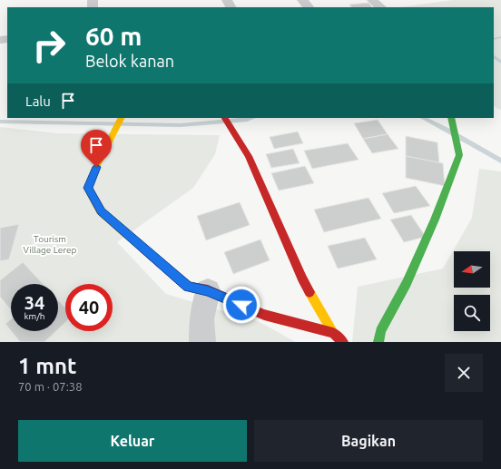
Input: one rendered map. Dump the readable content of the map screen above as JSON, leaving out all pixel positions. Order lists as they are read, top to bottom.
{
  "parks": ["Tourism Village Lerep"],
  "north": "left",
  "page": {
    "turn": ["60 m", "Belok kanan"],
    "then": "Lalu",
    "speed": "34 km/h",
    "limit": "40",
    "heading": ["1 mnt", "70 m · 07:38"],
    "buttons": ["Keluar", "Bagikan"]
  }
}
